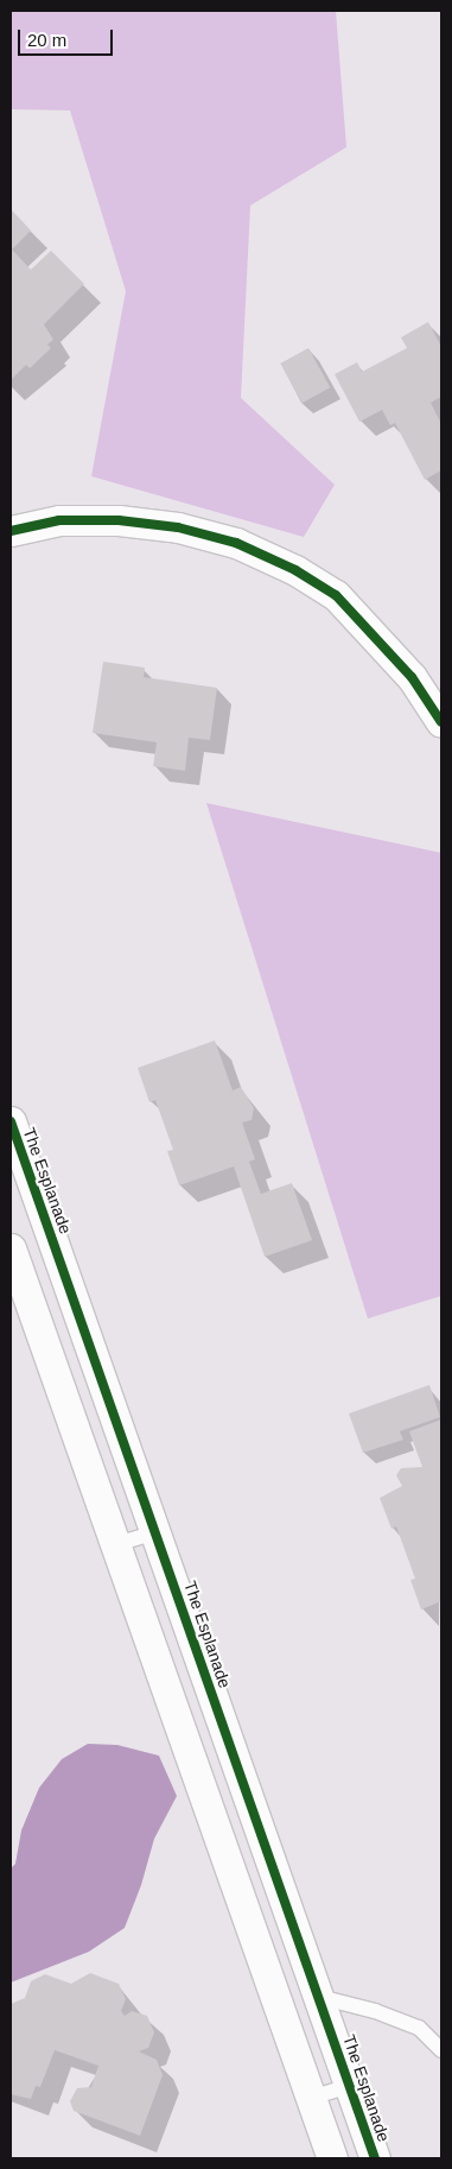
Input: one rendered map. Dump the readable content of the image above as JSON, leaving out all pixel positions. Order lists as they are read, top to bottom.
{
  "streets": {
    "street": ["The Esplanade"]
  },
  "scale_bar": "20 m"
}
